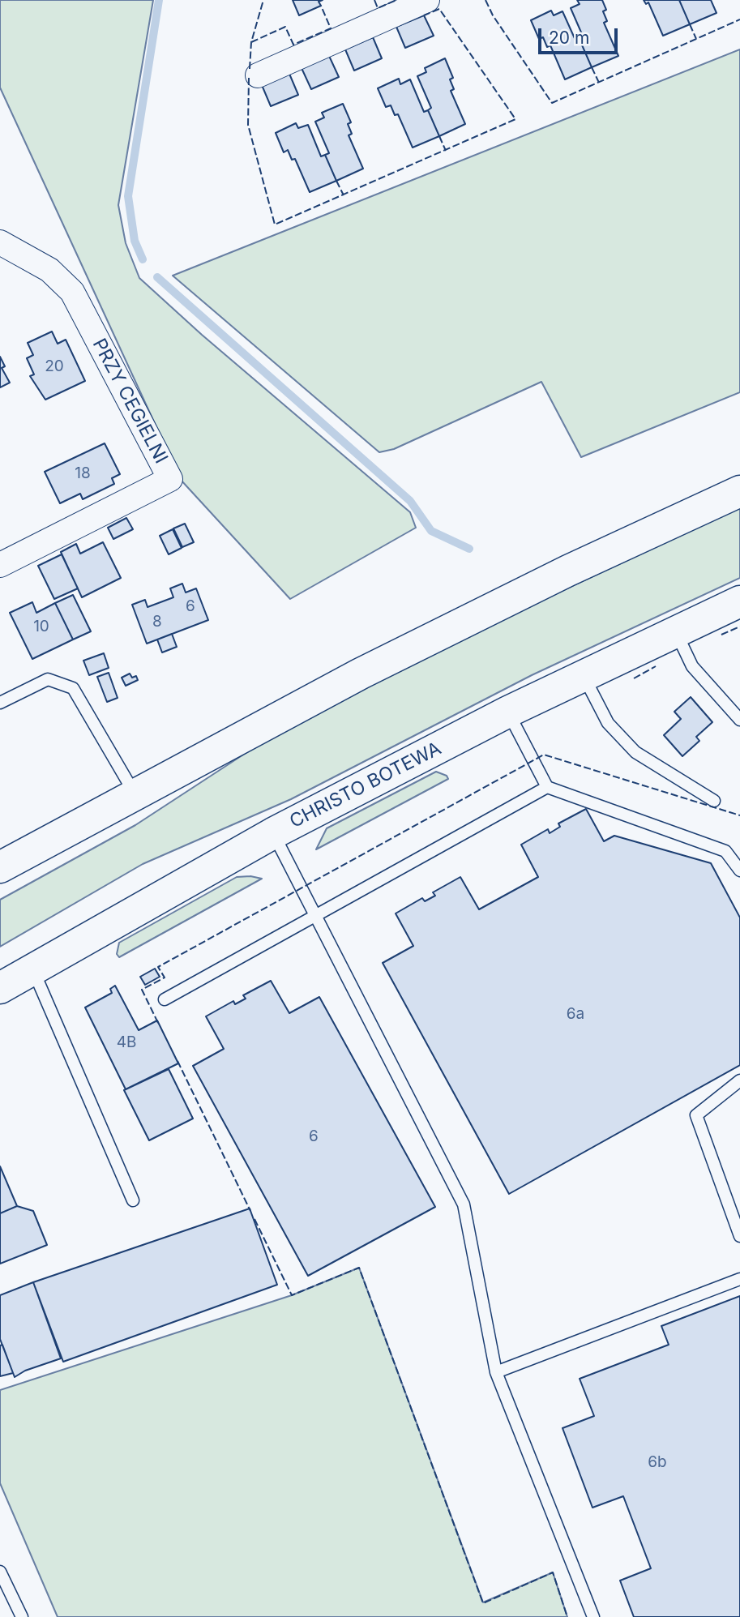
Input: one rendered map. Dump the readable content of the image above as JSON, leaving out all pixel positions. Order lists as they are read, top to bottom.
{
  "streets": {
    "main road": ["CHRISTO BOTEWA"],
    "street": ["PRZY CEGIELNI"]
  },
  "house_numbers": [
    "20",
    "18",
    "6",
    "8",
    "10",
    "6a",
    "4B",
    "6",
    "6b"
  ],
  "scale_bar": "20 m"
}
